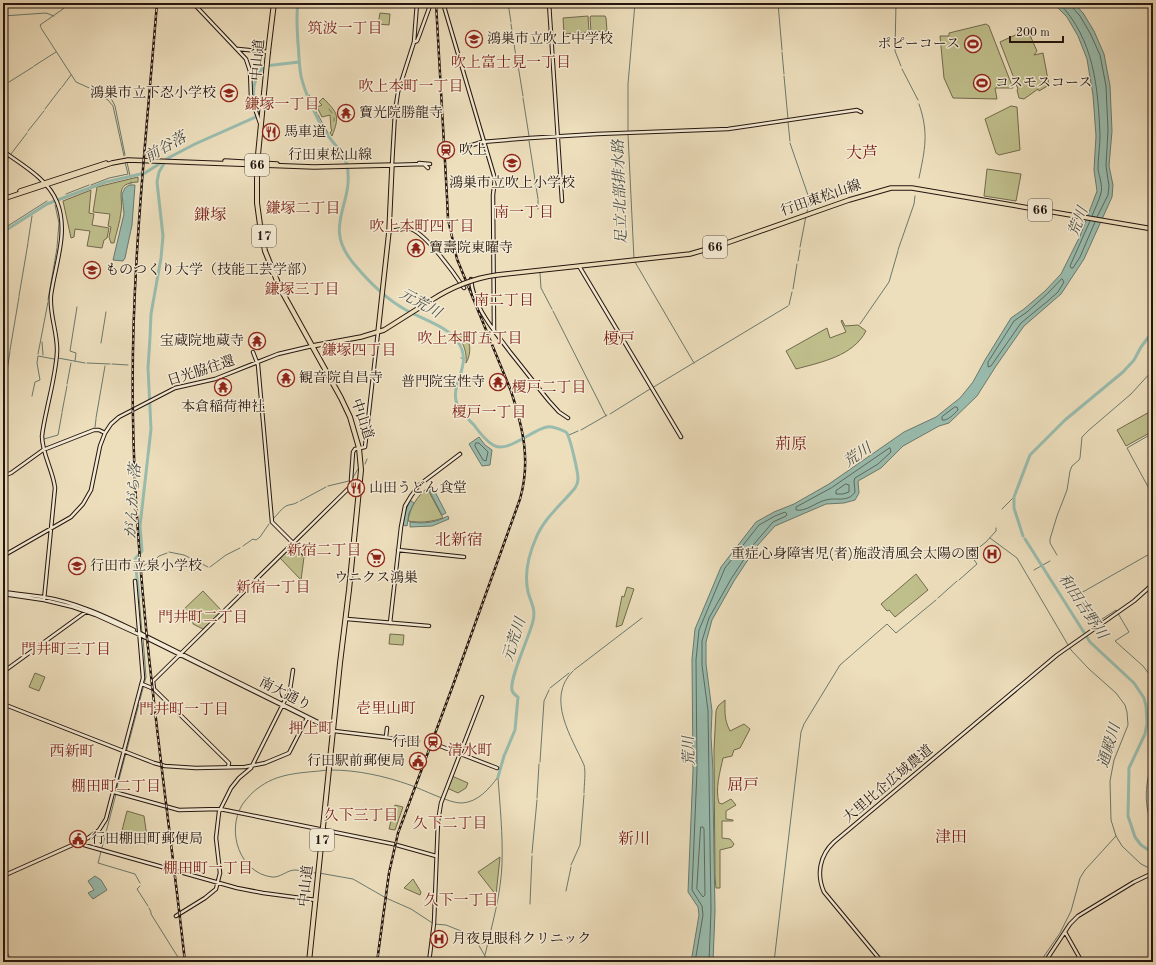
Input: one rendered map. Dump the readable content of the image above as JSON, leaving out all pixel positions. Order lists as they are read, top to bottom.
{
  "streets": {
    "highway": ["中山道", "17"],
    "main road": ["行田東松山線", "66"],
    "street": ["日光脇往還", "南大通り", "大里比企広域農道"]
  },
  "crossings": [
    ["中山道", "行田東松山線"],
    ["中山道", "66"],
    ["中山道", "日光脇往還"],
    ["中山道", "南大通り"],
    ["行田東松山線", "66"],
    ["66", "日光脇往還"]
  ],
  "districts": [
    "筑波一丁目",
    "吹上富士見一丁目",
    "吹上本町一丁目",
    "鎌塚一丁目",
    "大芦",
    "鎌塚二丁目",
    "南一丁目",
    "鎌塚",
    "吹上本町四丁目",
    "鎌塚三丁目",
    "南二丁目",
    "吹上本町五丁目",
    "榎戸",
    "鎌塚四丁目",
    "榎戸二丁目",
    "榎戸一丁目",
    "荊原",
    "北新宿",
    "新宿二丁目",
    "新宿一丁目",
    "門井町二丁目",
    "門井町三丁目",
    "壱里山町",
    "門井町一丁目",
    "押上町",
    "清水町",
    "西新町",
    "屈戸",
    "棚田町二丁目",
    "久下三丁目",
    "久下二丁目",
    "津田",
    "新川",
    "棚田町一丁目",
    "久下一丁目"
  ],
  "water": [
    "前谷落",
    "足立北部排水路",
    "荒川",
    "元荒川",
    "がんがら落",
    "和田吉野川",
    "通殿川"
  ],
  "places": {
    "school or university": [
      "鴻巣市立吹上中学校",
      "鴻巣市立下忍小学校",
      "鴻巣市立吹上小学校",
      "ものつくり大学（技能工芸学部）",
      "行田市立泉小学校"
    ],
    "sports": ["ポピーコース", "コスモスコース"],
    "temple": [
      "寶光院勝龍寺",
      "寶壽院東曜寺",
      "宝蔵院地蔵寺",
      "観音院自昌寺",
      "普門院宝性寺",
      "本倉稲荷神社"
    ],
    "restaurant": ["馬車道", "山田うどん食堂"],
    "station": ["吹上", "行田"],
    "hospital": ["重症心身障害児(者)施設清風会太陽の園", "月夜見眼科クリニック"],
    "supermarket": ["ウニクス鴻巣"],
    "public building": ["行田駅前郵便局", "行田棚田町郵便局"]
  },
  "scale_bar": "200 m"
}
